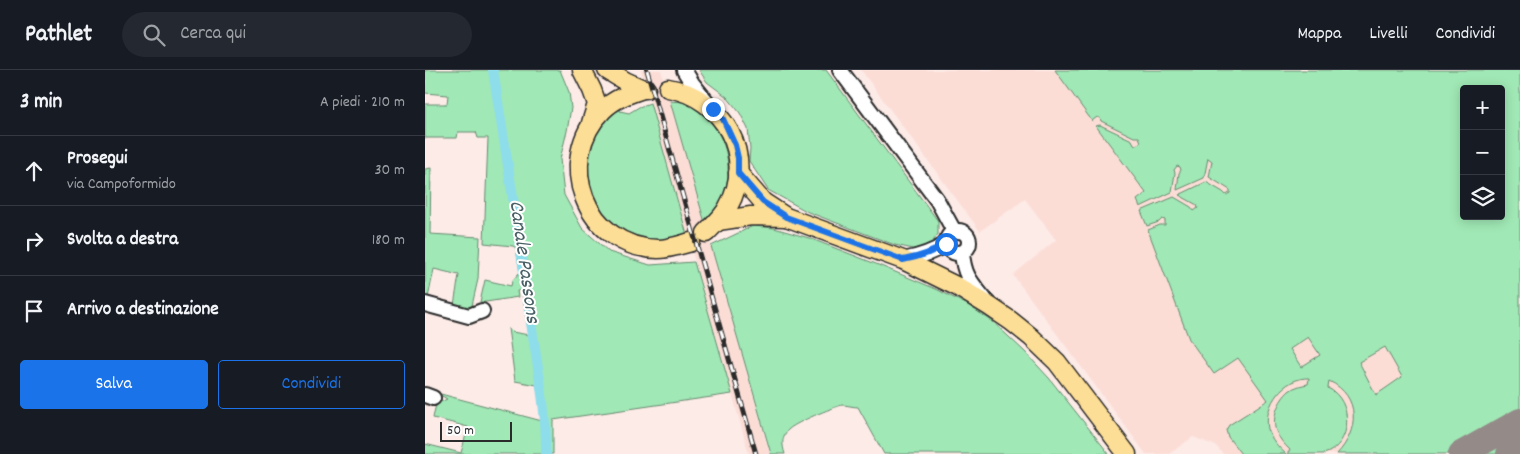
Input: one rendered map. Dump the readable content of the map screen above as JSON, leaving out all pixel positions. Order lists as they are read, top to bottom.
{
  "water": ["Canale Passons"],
  "scale_bar": "50 m",
  "page": {
    "header": "Pathlet",
    "search": "Cerca qui",
    "nav": ["Mappa", "Livelli", "Condividi"],
    "heading": ["3 min", "A piedi · 210 m"],
    "map_buttons": ["+", "−"],
    "list": [
      ["Prosegui", "via Campoformido", "30 m"],
      ["Svolta a destra", "180 m"],
      "Arrivo a destinazione"
    ],
    "buttons": ["Salva", "Condividi"],
    "scale": "50 m"
  }
}
